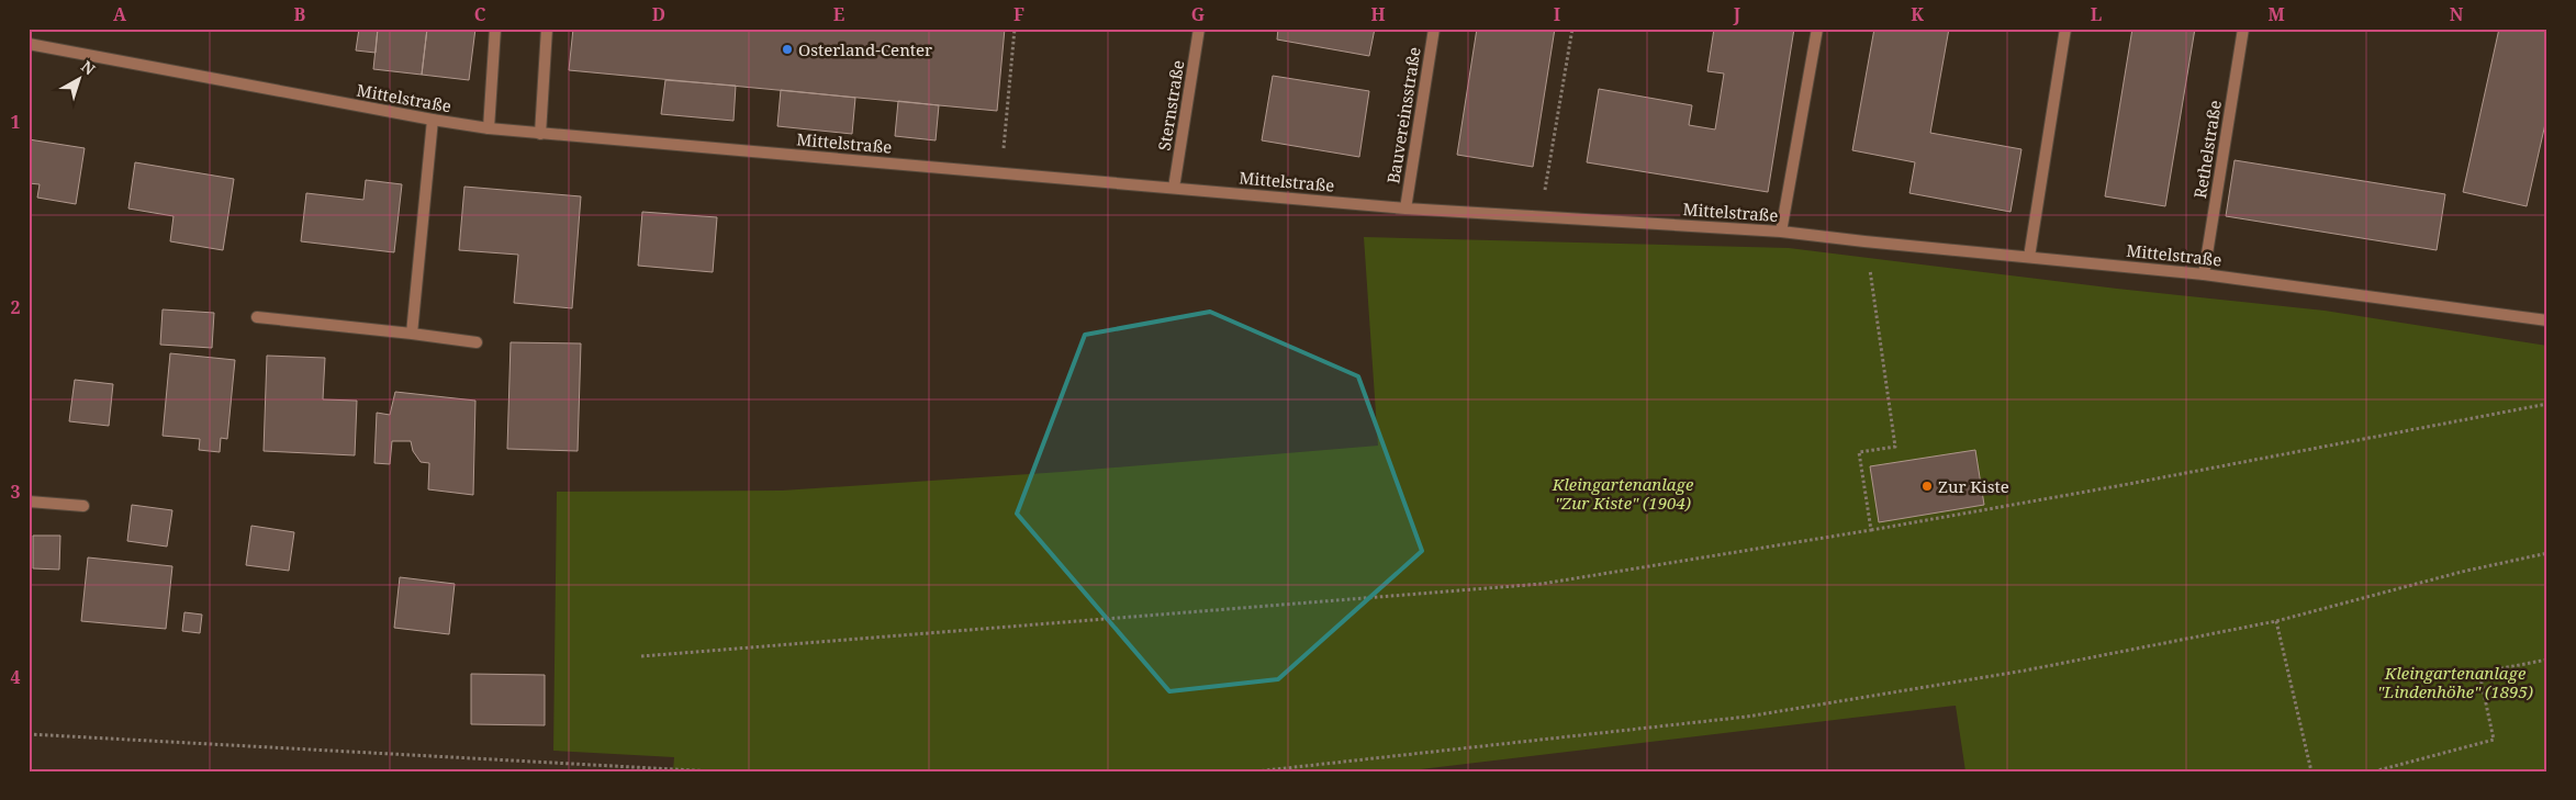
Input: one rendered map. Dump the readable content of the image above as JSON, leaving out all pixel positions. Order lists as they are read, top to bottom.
{
  "streets": {
    "street": [
      "Mittelstraße",
      "Sternstraße",
      "Bauvereinsstraße",
      "Rethelstraße"
    ]
  },
  "crossings": [
    ["Mittelstraße", "Sternstraße"],
    ["Mittelstraße", "Bauvereinsstraße"],
    ["Mittelstraße", "Rethelstraße"]
  ],
  "parks": ["Kleingartenanlage \"Zur Kiste\" (1904)", "Kleingartenanlage \"Lindenhöhe\" (1895)"],
  "places": ["Osterland-Center", "Zur Kiste"],
  "north": "top right",
  "grid": {
    "columns": [
      "A",
      "B",
      "C",
      "D",
      "E",
      "F",
      "G",
      "H",
      "I",
      "J",
      "K",
      "L",
      "M",
      "N"
    ],
    "rows": [
      "1",
      "2",
      "3",
      "4"
    ]
  }
}
